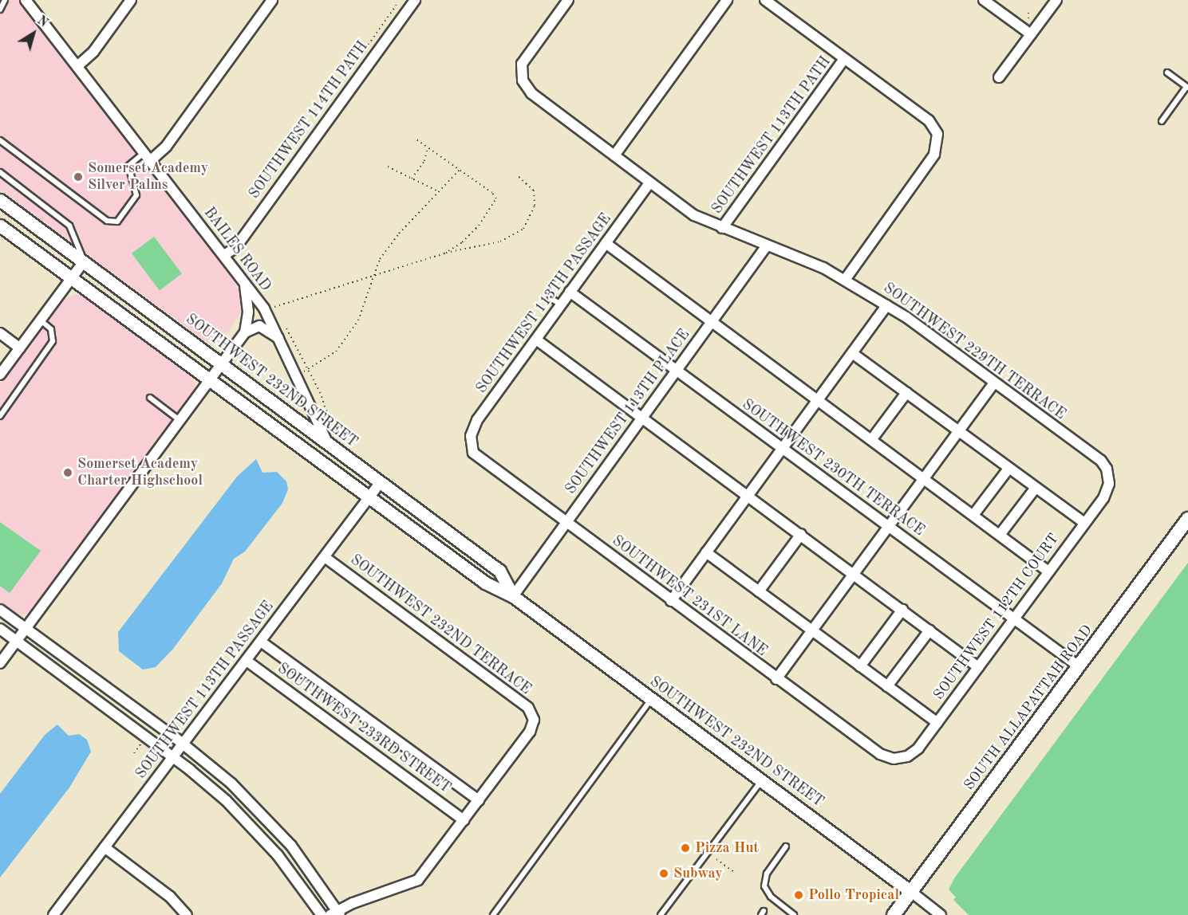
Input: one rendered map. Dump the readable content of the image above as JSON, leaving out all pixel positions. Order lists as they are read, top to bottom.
{
  "streets": {
    "main road": ["SOUTH ALLAPATTAH ROAD"],
    "street": [
      "SOUTHWEST 114TH PATH",
      "SOUTHWEST 113TH PATH",
      "BAILES ROAD",
      "SOUTHWEST 113TH PASSAGE",
      "SOUTHWEST 229TH TERRACE",
      "SOUTHWEST 232ND STREET",
      "SOUTHWEST 113TH PLACE",
      "SOUTHWEST 230TH TERRACE",
      "SOUTHWEST 231ST LANE",
      "SOUTHWEST 112TH COURT",
      "SOUTHWEST 232ND TERRACE",
      "SOUTHWEST 233RD STREET"
    ]
  },
  "crossings": [
    ["SOUTHWEST 114TH PATH", "BAILES ROAD"],
    ["SOUTHWEST 113TH PATH", "SOUTHWEST 229TH TERRACE"],
    ["BAILES ROAD", "SOUTHWEST 232ND STREET"],
    ["SOUTHWEST 113TH PASSAGE", "SOUTHWEST 229TH TERRACE"],
    ["SOUTHWEST 113TH PASSAGE", "SOUTHWEST 232ND STREET"],
    ["SOUTHWEST 113TH PASSAGE", "SOUTHWEST 230TH TERRACE"],
    ["SOUTHWEST 113TH PASSAGE", "SOUTHWEST 231ST LANE"],
    ["SOUTHWEST 113TH PASSAGE", "SOUTHWEST 232ND TERRACE"],
    ["SOUTHWEST 113TH PASSAGE", "SOUTHWEST 233RD STREET"],
    ["SOUTHWEST 229TH TERRACE", "SOUTHWEST 113TH PLACE"],
    ["SOUTHWEST 229TH TERRACE", "SOUTHWEST 112TH COURT"],
    ["SOUTHWEST 232ND STREET", "SOUTHWEST 113TH PLACE"],
    ["SOUTHWEST 232ND STREET", "SOUTH ALLAPATTAH ROAD"],
    ["SOUTHWEST 113TH PLACE", "SOUTHWEST 230TH TERRACE"],
    ["SOUTHWEST 113TH PLACE", "SOUTHWEST 231ST LANE"],
    ["SOUTHWEST 230TH TERRACE", "SOUTHWEST 112TH COURT"],
    ["SOUTHWEST 230TH TERRACE", "SOUTH ALLAPATTAH ROAD"],
    ["SOUTHWEST 231ST LANE", "SOUTHWEST 112TH COURT"],
    ["SOUTHWEST 232ND TERRACE", "SOUTHWEST 233RD STREET"]
  ],
  "places": [
    "Somerset Academy Silver Palms",
    "Somerset Academy Charter Highschool",
    "Pizza Hut",
    "Subway",
    "Pollo Tropical"
  ],
  "north": "top right"
}
